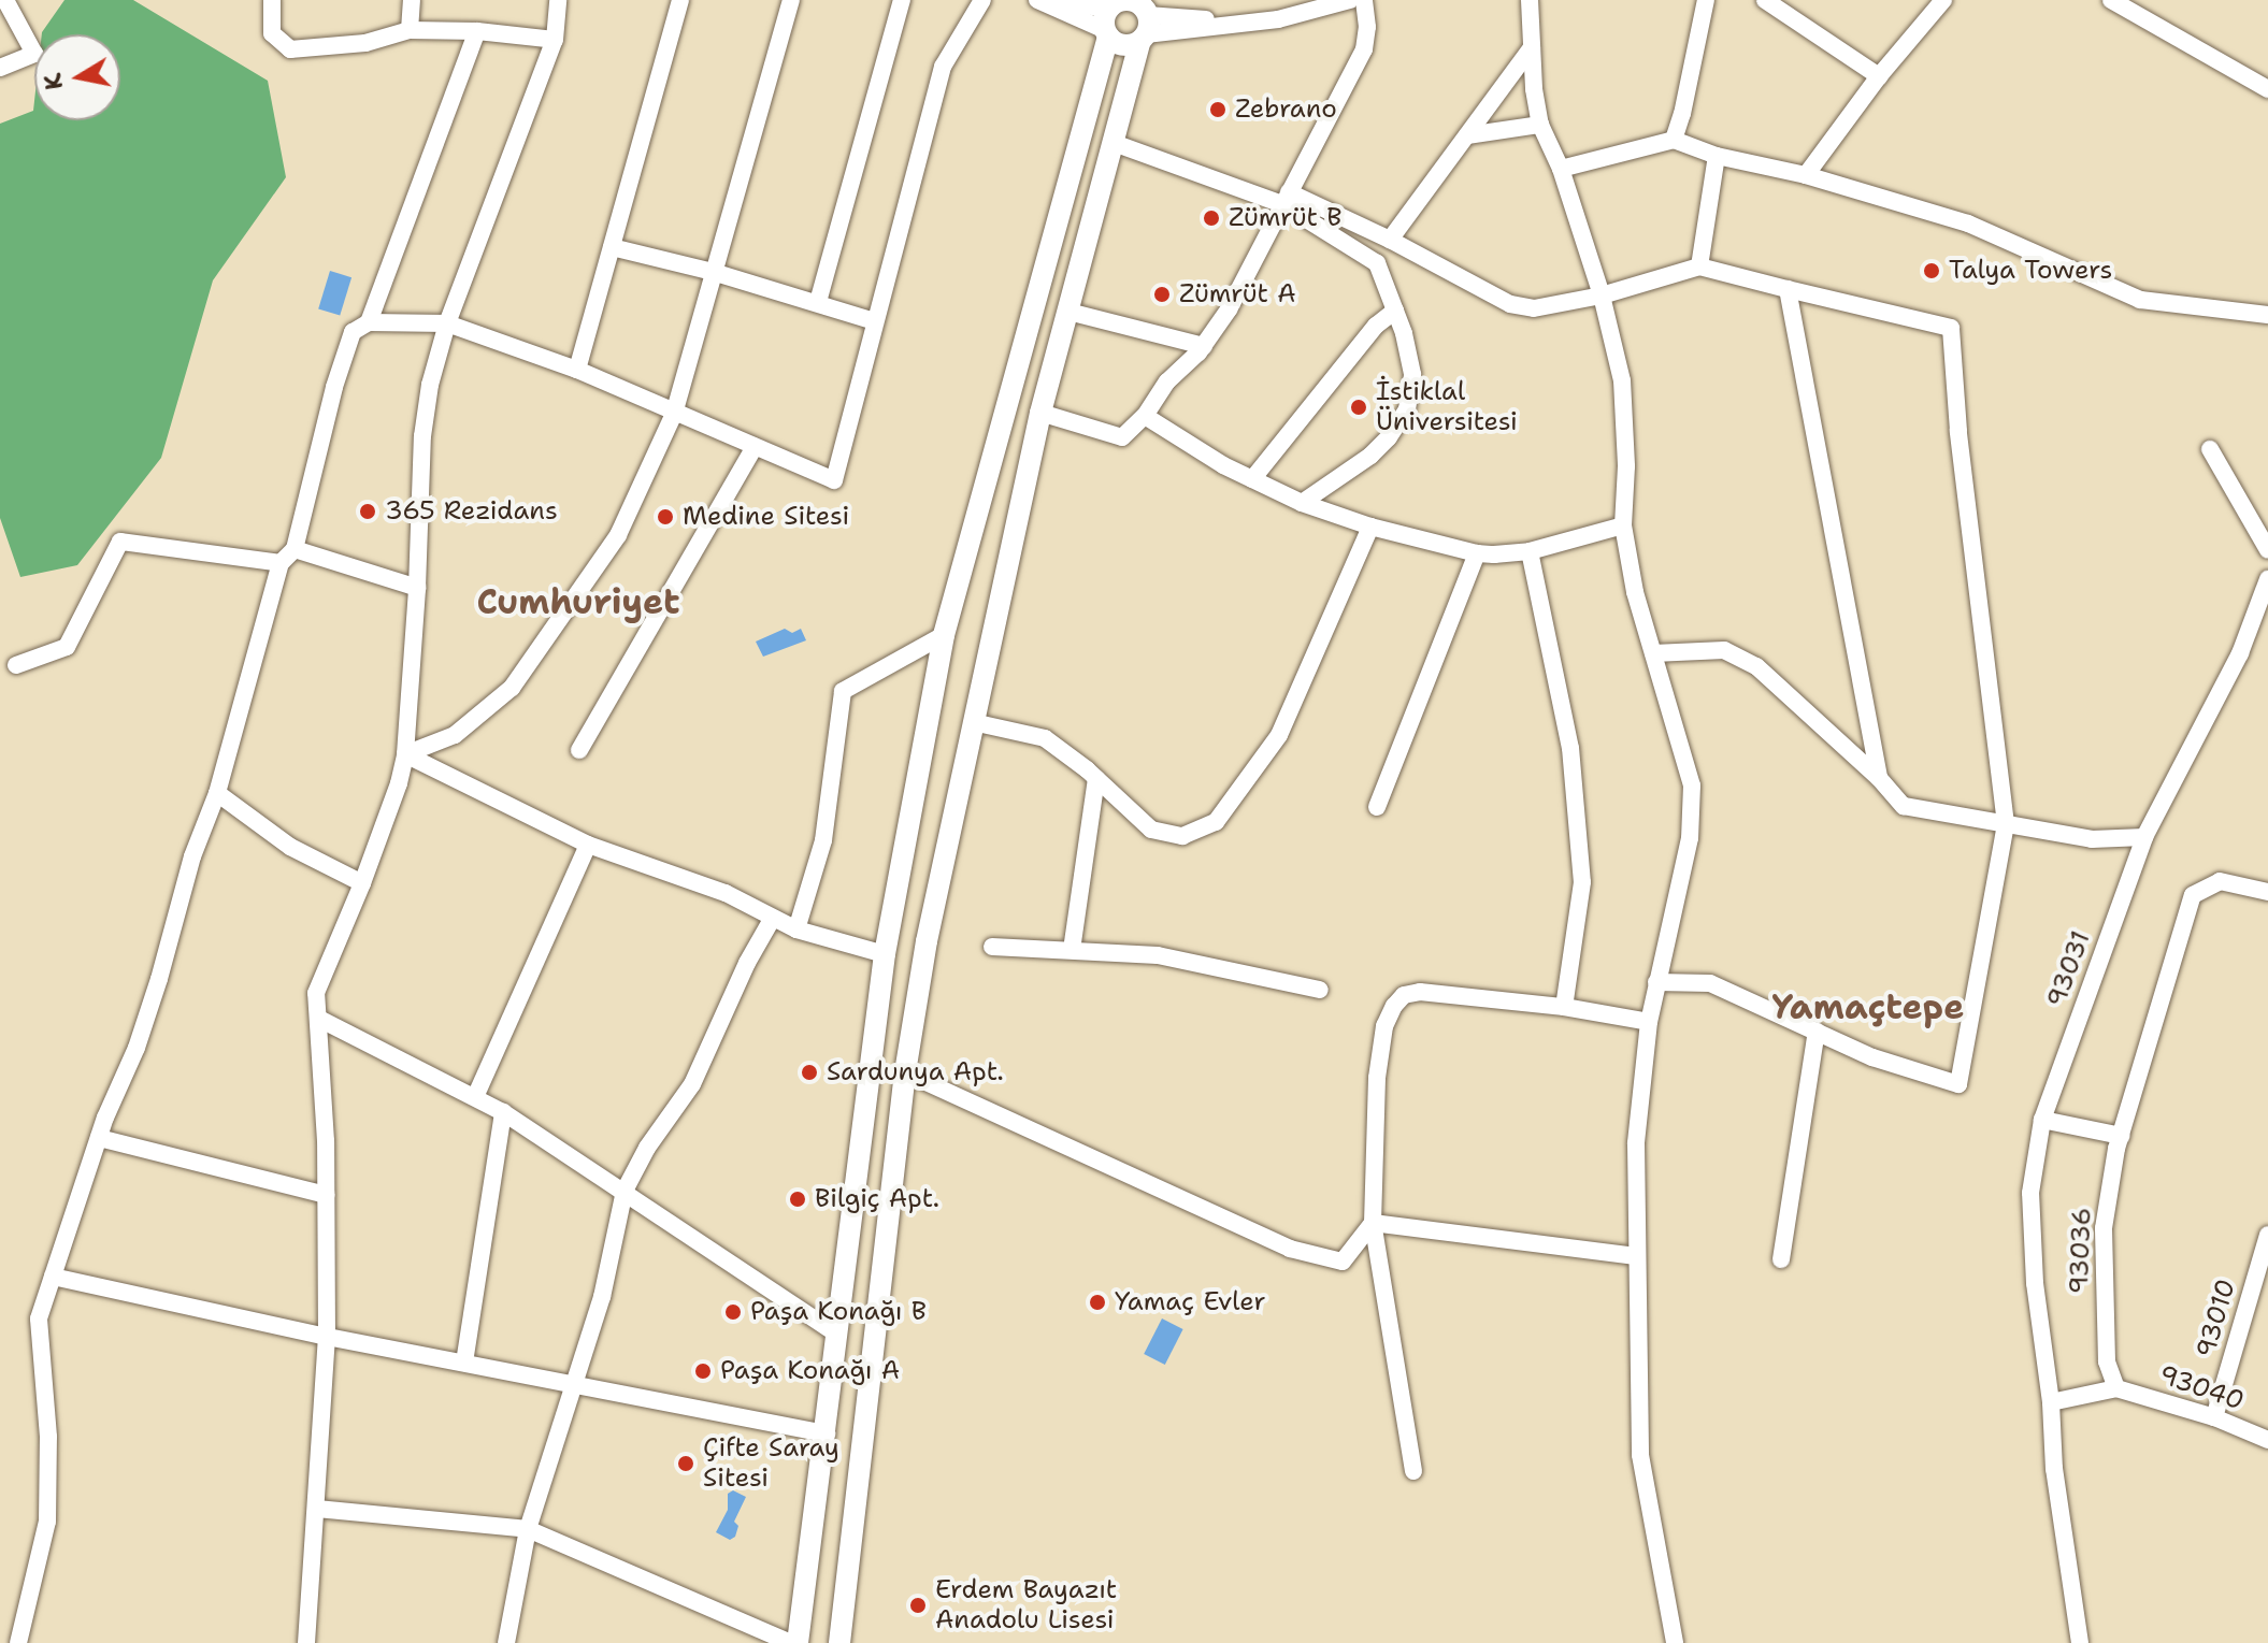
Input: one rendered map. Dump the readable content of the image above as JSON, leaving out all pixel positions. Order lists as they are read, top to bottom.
{
  "streets": {
    "street": [
      "93031",
      "93036",
      "93010",
      "93040"
    ]
  },
  "crossings": [
    ["93036", "93040"],
    ["93010", "93040"]
  ],
  "districts": ["Cumhuriyet", "Yamaçtepe"],
  "places": [
    "Zebrano",
    "Zümrüt B",
    "Talya Towers",
    "Zümrüt A",
    "İstiklal Üniversitesi",
    "365 Rezidans",
    "Medine Sitesi",
    "Sardunya Apt.",
    "Bilgiç Apt.",
    "Yamaç Evler",
    "Paşa Konağı B",
    "Paşa Konağı A",
    "Çifte Saray Sitesi",
    "Erdem Bayazıt Anadolu Lisesi"
  ],
  "north": "left"
}
